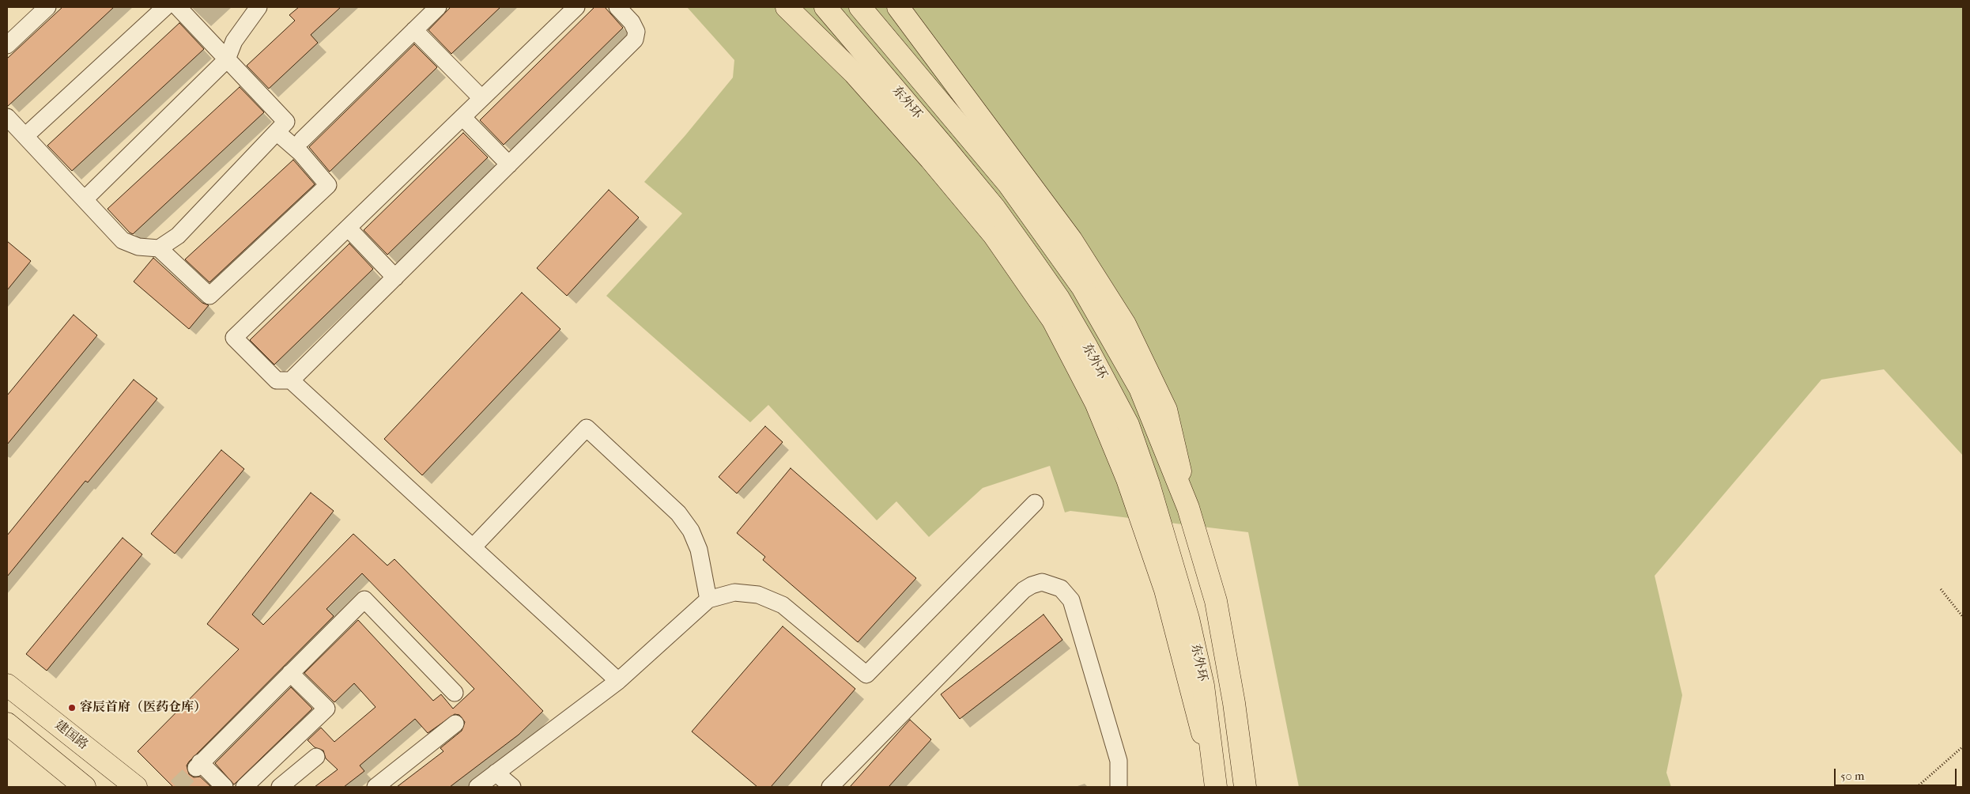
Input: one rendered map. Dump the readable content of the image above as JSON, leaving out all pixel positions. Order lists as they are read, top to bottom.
{
  "streets": {
    "main road": ["东外环", "建国路"]
  },
  "places": ["容辰首府（医药仓库）"],
  "scale_bar": "50 m"
}
